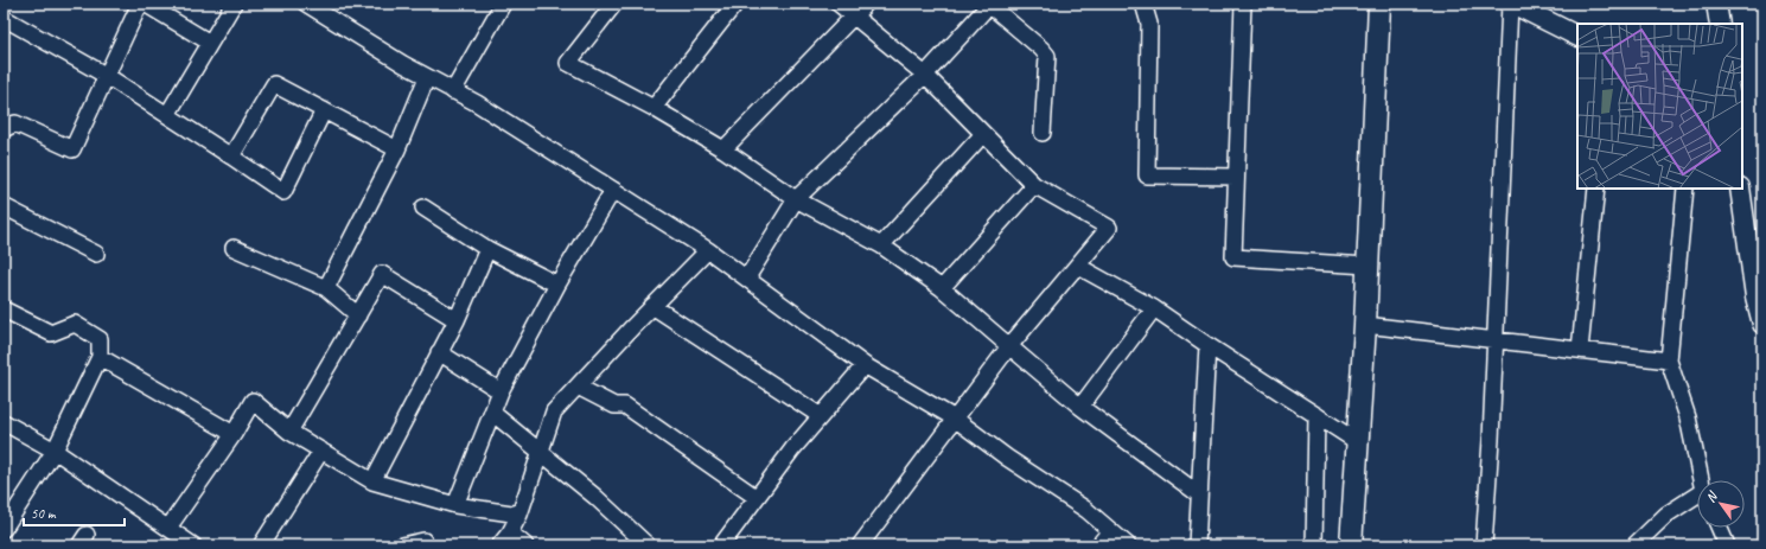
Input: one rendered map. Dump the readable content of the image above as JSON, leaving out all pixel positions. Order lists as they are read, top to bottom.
{
  "scale_bar": "50 m",
  "north": "top left"
}
